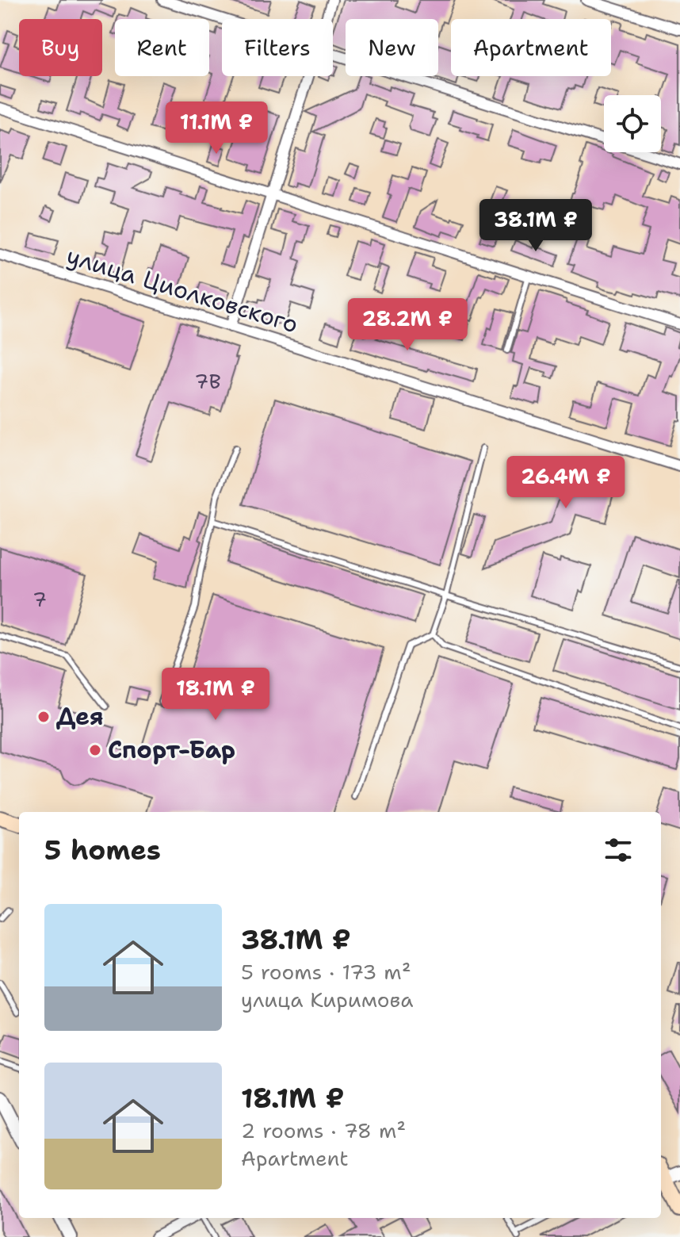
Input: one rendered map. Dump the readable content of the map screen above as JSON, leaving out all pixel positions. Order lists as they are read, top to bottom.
{
  "streets": {
    "street": ["улица Циолковского"]
  },
  "places": ["Дея", "Спорт-Бар"],
  "house_numbers": ["7В", "7"],
  "page": {
    "chip": [
      "Buy",
      "Rent",
      "Filters",
      "New",
      "Apartment"
    ],
    "price": [
      "11.1M ₽",
      "38.1M ₽",
      "28.2M ₽",
      "26.4M ₽",
      "18.1M ₽"
    ],
    "heading": "5 homes",
    "list": [
      {
        "name": "38.1M ₽",
        "note": "5 rooms · 173 m² · улица Киримова"
      },
      {
        "name": "18.1M ₽",
        "note": "2 rooms · 78 m² · Apartment"
      }
    ]
  }
}
